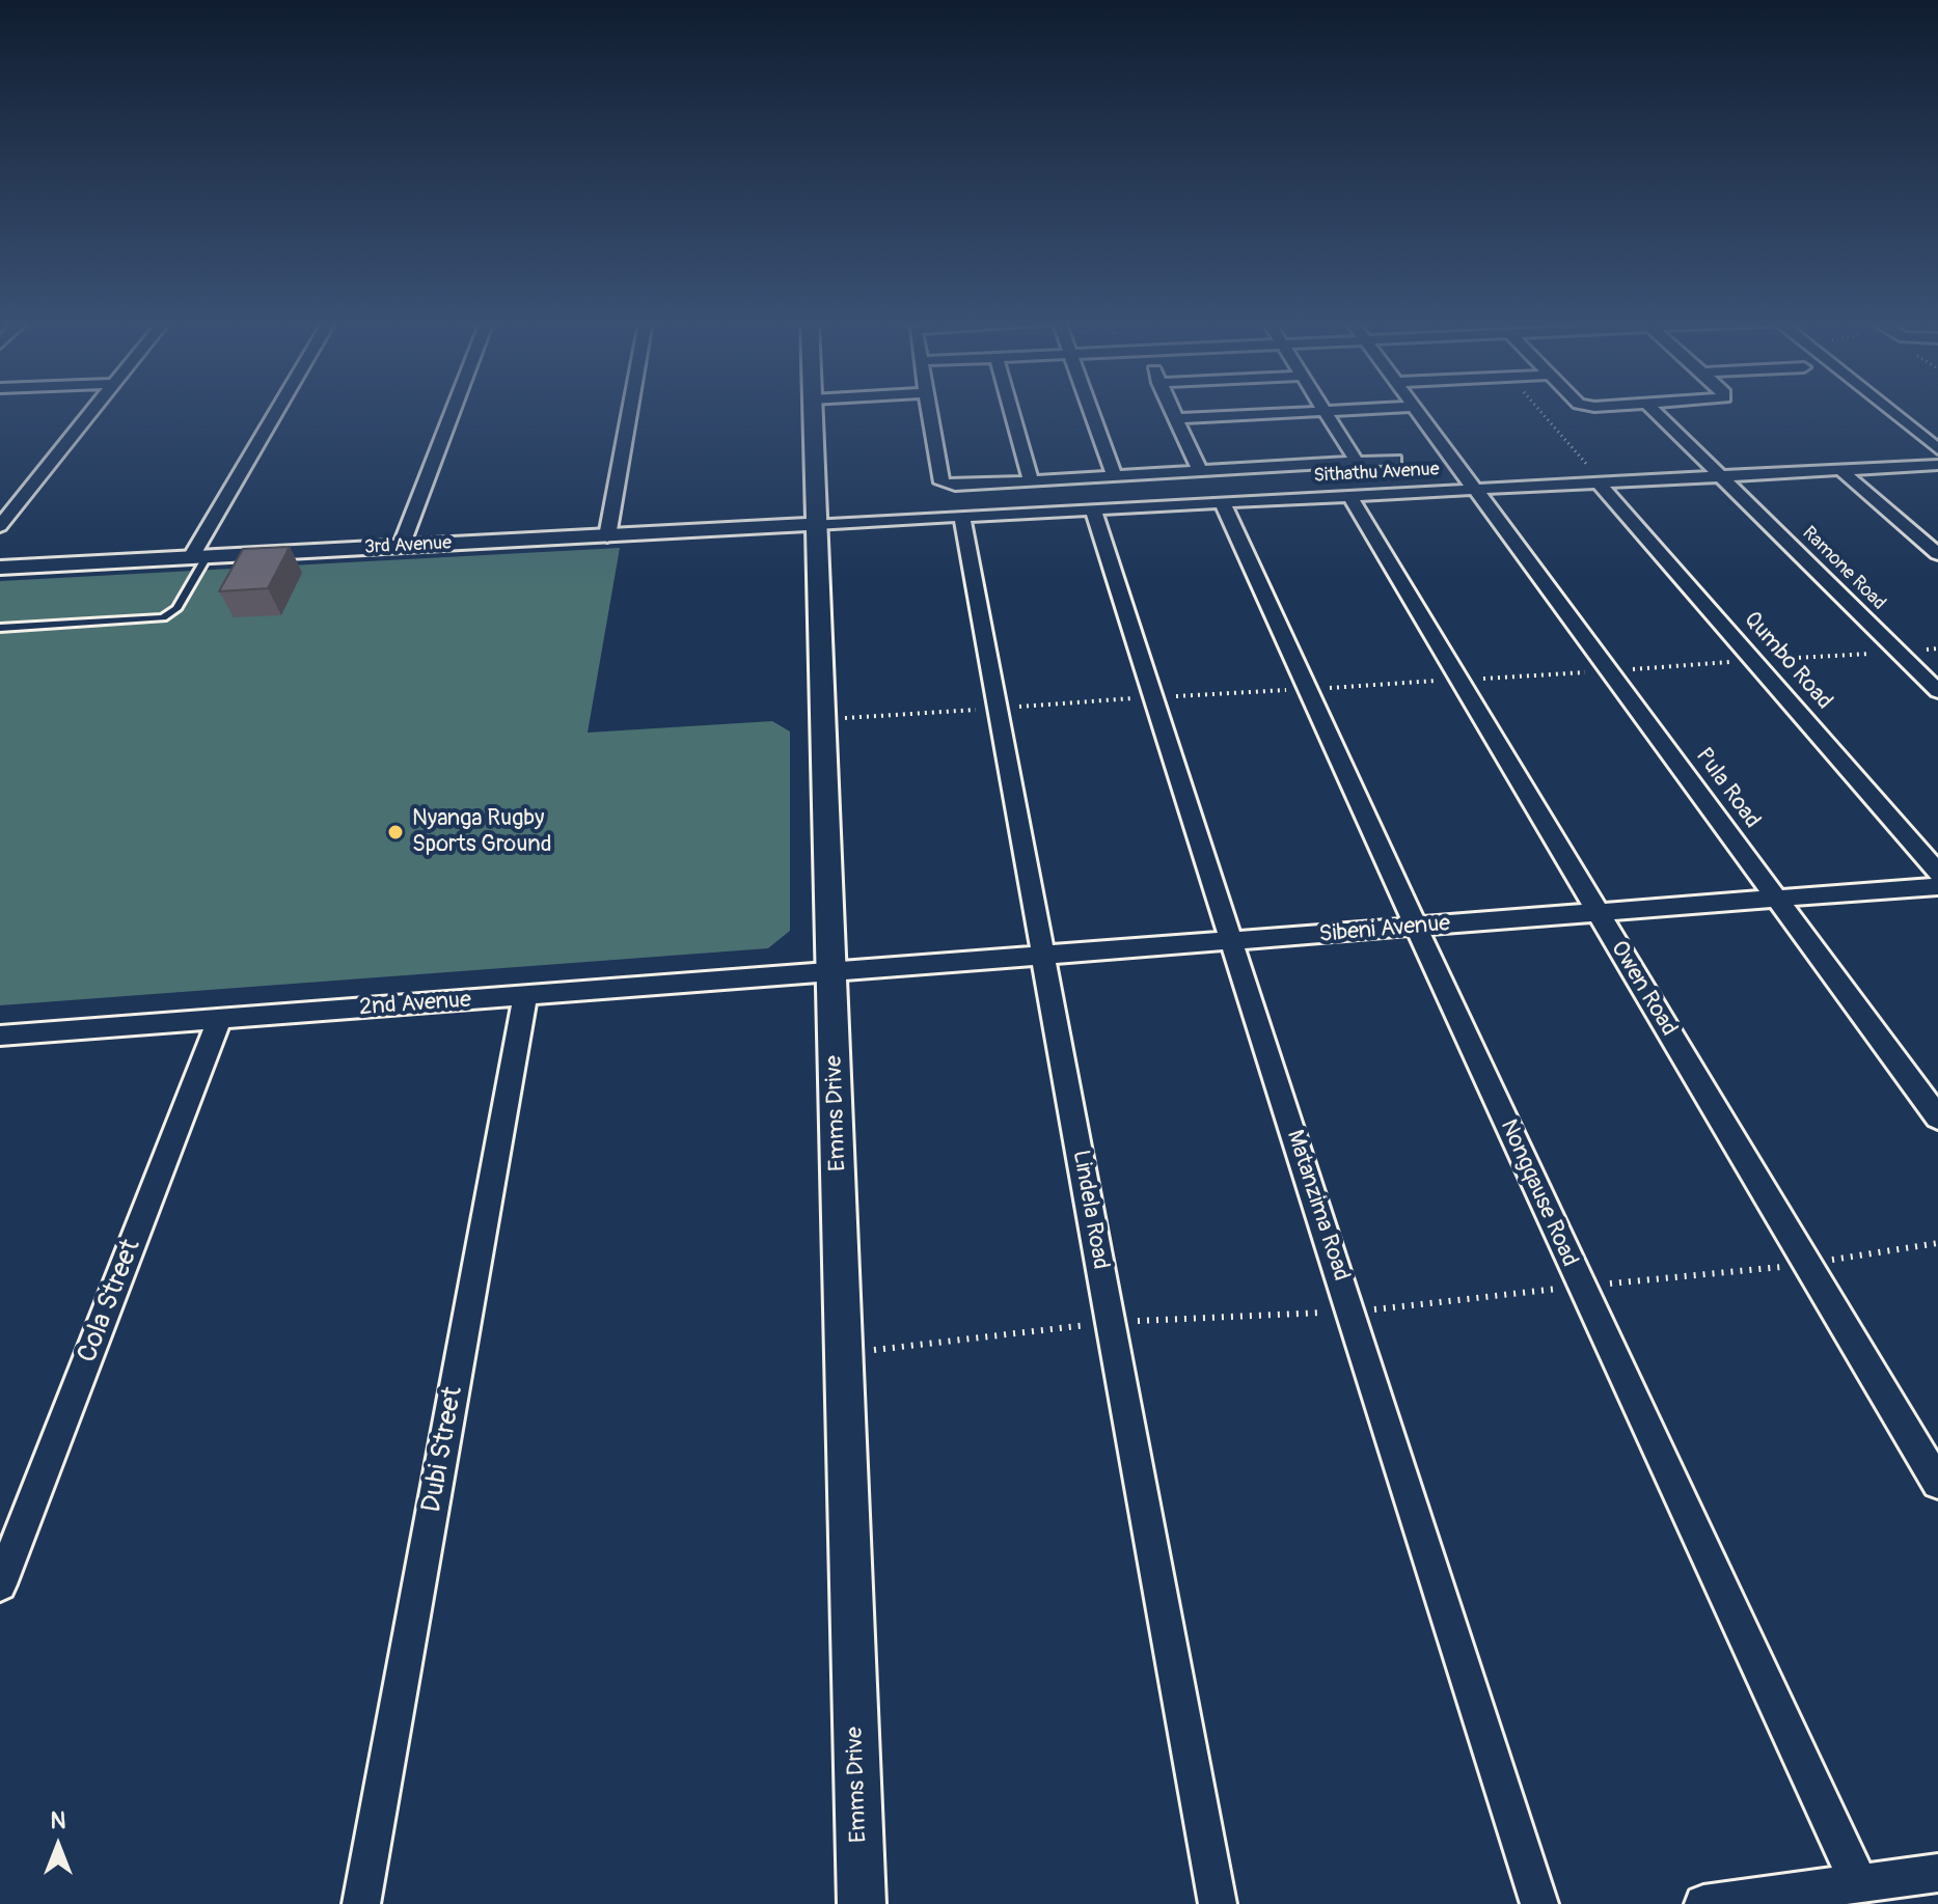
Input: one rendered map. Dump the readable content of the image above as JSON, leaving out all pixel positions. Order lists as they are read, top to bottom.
{
  "streets": {
    "street": [
      "Sithathu Avenue",
      "3rd Avenue",
      "Ramone Road",
      "Qumbo Road",
      "Pula Road",
      "Sibeni Avenue",
      "Owen Road",
      "2nd Avenue",
      "Emms Drive",
      "Nongqause Road",
      "Matanzima Road",
      "Lindela Road",
      "Cola Street",
      "Dubi Street"
    ]
  },
  "crossings": [
    ["Sithathu Avenue", "3rd Avenue"],
    ["Sithathu Avenue", "Ramone Road"],
    ["Sithathu Avenue", "Qumbo Road"],
    ["Sithathu Avenue", "Pula Road"],
    ["Sithathu Avenue", "Owen Road"],
    ["Sithathu Avenue", "Emms Drive"],
    ["Sithathu Avenue", "Nongqause Road"],
    ["Sithathu Avenue", "Matanzima Road"],
    ["Sithathu Avenue", "Lindela Road"],
    ["3rd Avenue", "Emms Drive"],
    ["Pula Road", "Sibeni Avenue"],
    ["Sibeni Avenue", "Owen Road"],
    ["Sibeni Avenue", "2nd Avenue"],
    ["Sibeni Avenue", "Emms Drive"],
    ["Sibeni Avenue", "Nongqause Road"],
    ["Sibeni Avenue", "Matanzima Road"],
    ["Sibeni Avenue", "Lindela Road"],
    ["2nd Avenue", "Emms Drive"],
    ["2nd Avenue", "Cola Street"],
    ["2nd Avenue", "Dubi Street"]
  ],
  "places": ["Nyanga Rugby Sports Ground"],
  "north": "top"
}
